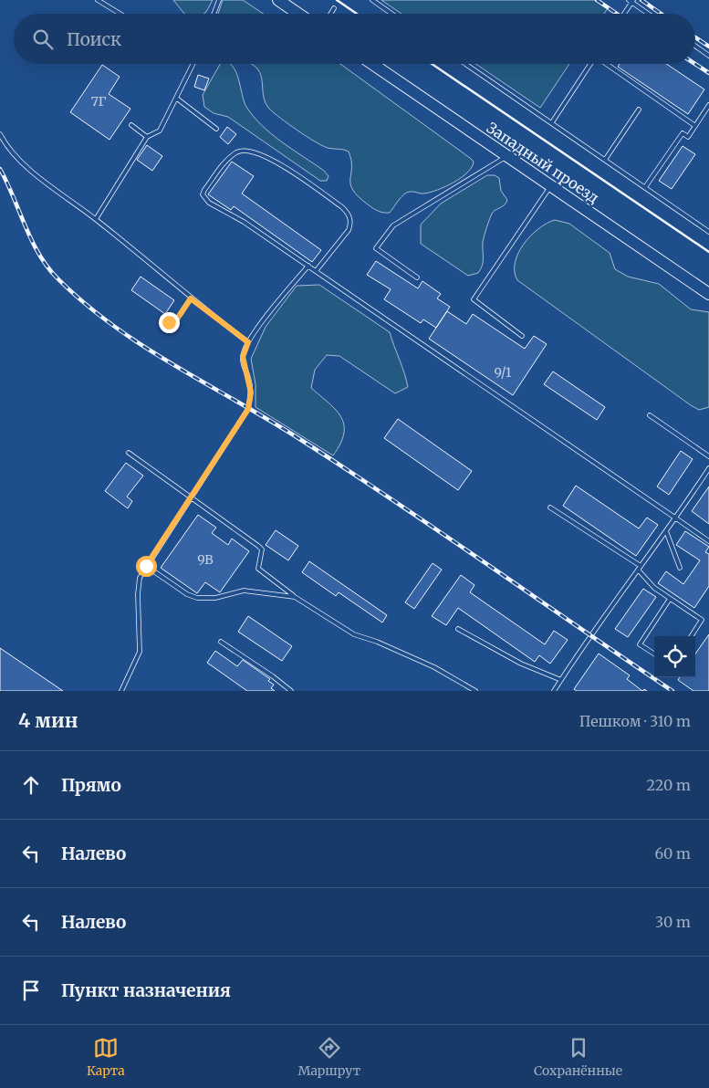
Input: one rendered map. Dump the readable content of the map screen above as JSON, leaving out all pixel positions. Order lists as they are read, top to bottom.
{
  "streets": {
    "main road": ["Западный проезд"]
  },
  "house_numbers": ["7Г", "9/1", "9В"],
  "page": {
    "search": "Поиск",
    "heading": ["4 мин", "Пешком · 310 m"],
    "list": [
      ["Прямо", "220 m"],
      ["Налево", "60 m"],
      ["Налево", "30 m"],
      "Пункт назначения"
    ],
    "nav": ["Карта", "Маршрут", "Сохранённые"]
  }
}
